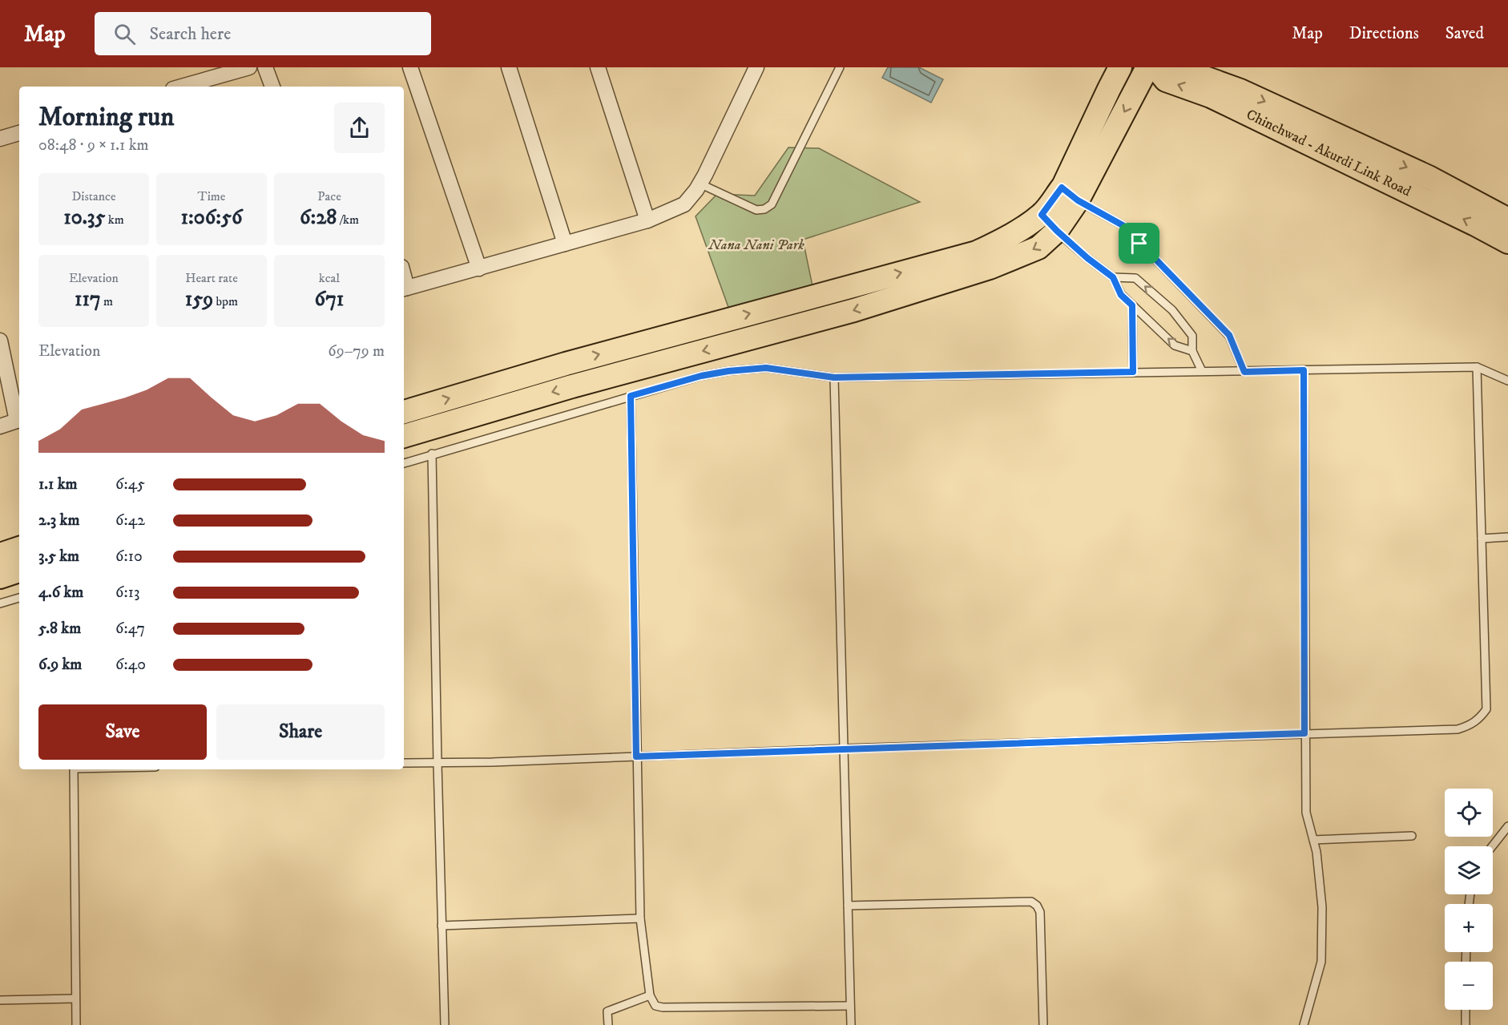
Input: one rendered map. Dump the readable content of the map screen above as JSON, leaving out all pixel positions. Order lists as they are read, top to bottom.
{
  "streets": {
    "main road": ["Chinchwad - Akurdi Link Road"]
  },
  "parks": ["Nana Nani Park"],
  "page": {
    "header": "Map",
    "search": "Search here",
    "nav": ["Map", "Directions", "Saved"],
    "heading": ["Morning run", "08:48 · 9 × 1.1 km"],
    "stats": [
      ["Distance", "10.35 km"],
      ["Time", "1:06:56"],
      ["Pace", "6:28 /km"],
      ["Elevation", "117 m"],
      ["Heart rate", "159 bpm"],
      ["kcal", "671"]
    ],
    "chart": ["Elevation", "69–79 m"],
    "list": [
      {
        "name": "1.1 km",
        "note": "6:45"
      },
      {
        "name": "2.3 km",
        "note": "6:42"
      },
      {
        "name": "3.5 km",
        "note": "6:10"
      },
      {
        "name": "4.6 km",
        "note": "6:13"
      },
      {
        "name": "5.8 km",
        "note": "6:47"
      },
      {
        "name": "6.9 km",
        "note": "6:40"
      }
    ],
    "buttons": ["Save", "Share"],
    "map_buttons": ["+", "−"]
  }
}
